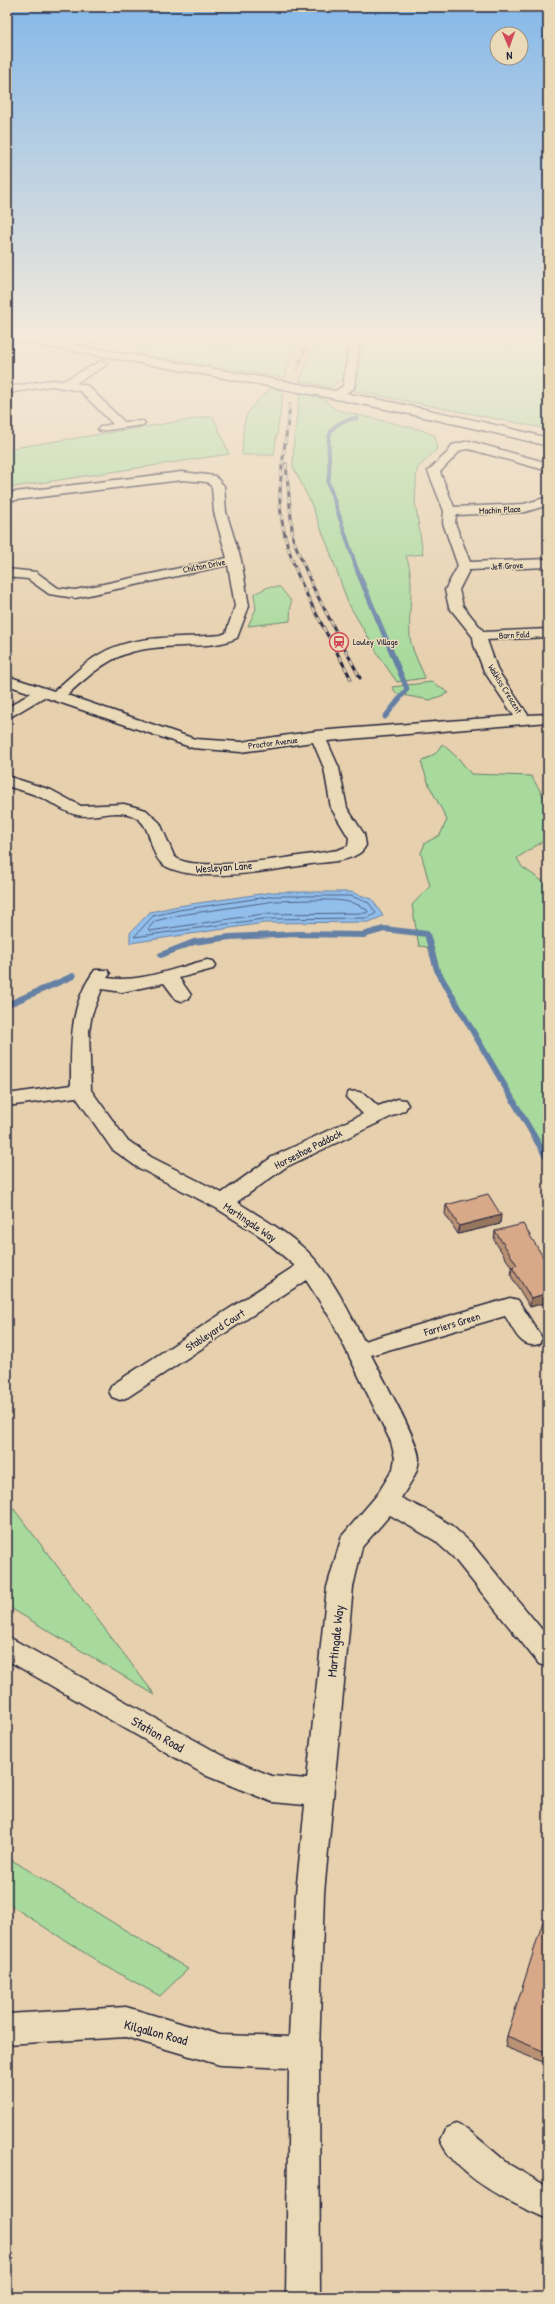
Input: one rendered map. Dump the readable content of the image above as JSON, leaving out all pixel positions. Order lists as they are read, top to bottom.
{
  "streets": {
    "street": [
      "Machin Place",
      "Chilton Drive",
      "Jeff Grove",
      "Barn Fold",
      "Walkiss Crescent",
      "Proctor Avenue",
      "Wesleyan Lane",
      "Horseshoe Paddock",
      "Martingale Way",
      "Farriers Green",
      "Stableyard Court",
      "Station Road",
      "Kilgallon Road"
    ]
  },
  "crossings": [
    ["Chilton Drive", "Proctor Avenue"],
    ["Jeff Grove", "Walkiss Crescent"],
    ["Barn Fold", "Walkiss Crescent"],
    ["Walkiss Crescent", "Proctor Avenue"],
    ["Proctor Avenue", "Wesleyan Lane"],
    ["Horseshoe Paddock", "Martingale Way"],
    ["Martingale Way", "Farriers Green"],
    ["Martingale Way", "Stableyard Court"],
    ["Martingale Way", "Station Road"],
    ["Martingale Way", "Kilgallon Road"]
  ],
  "places": {
    "station": ["Lawley Village"]
  },
  "north": "bottom"
}
